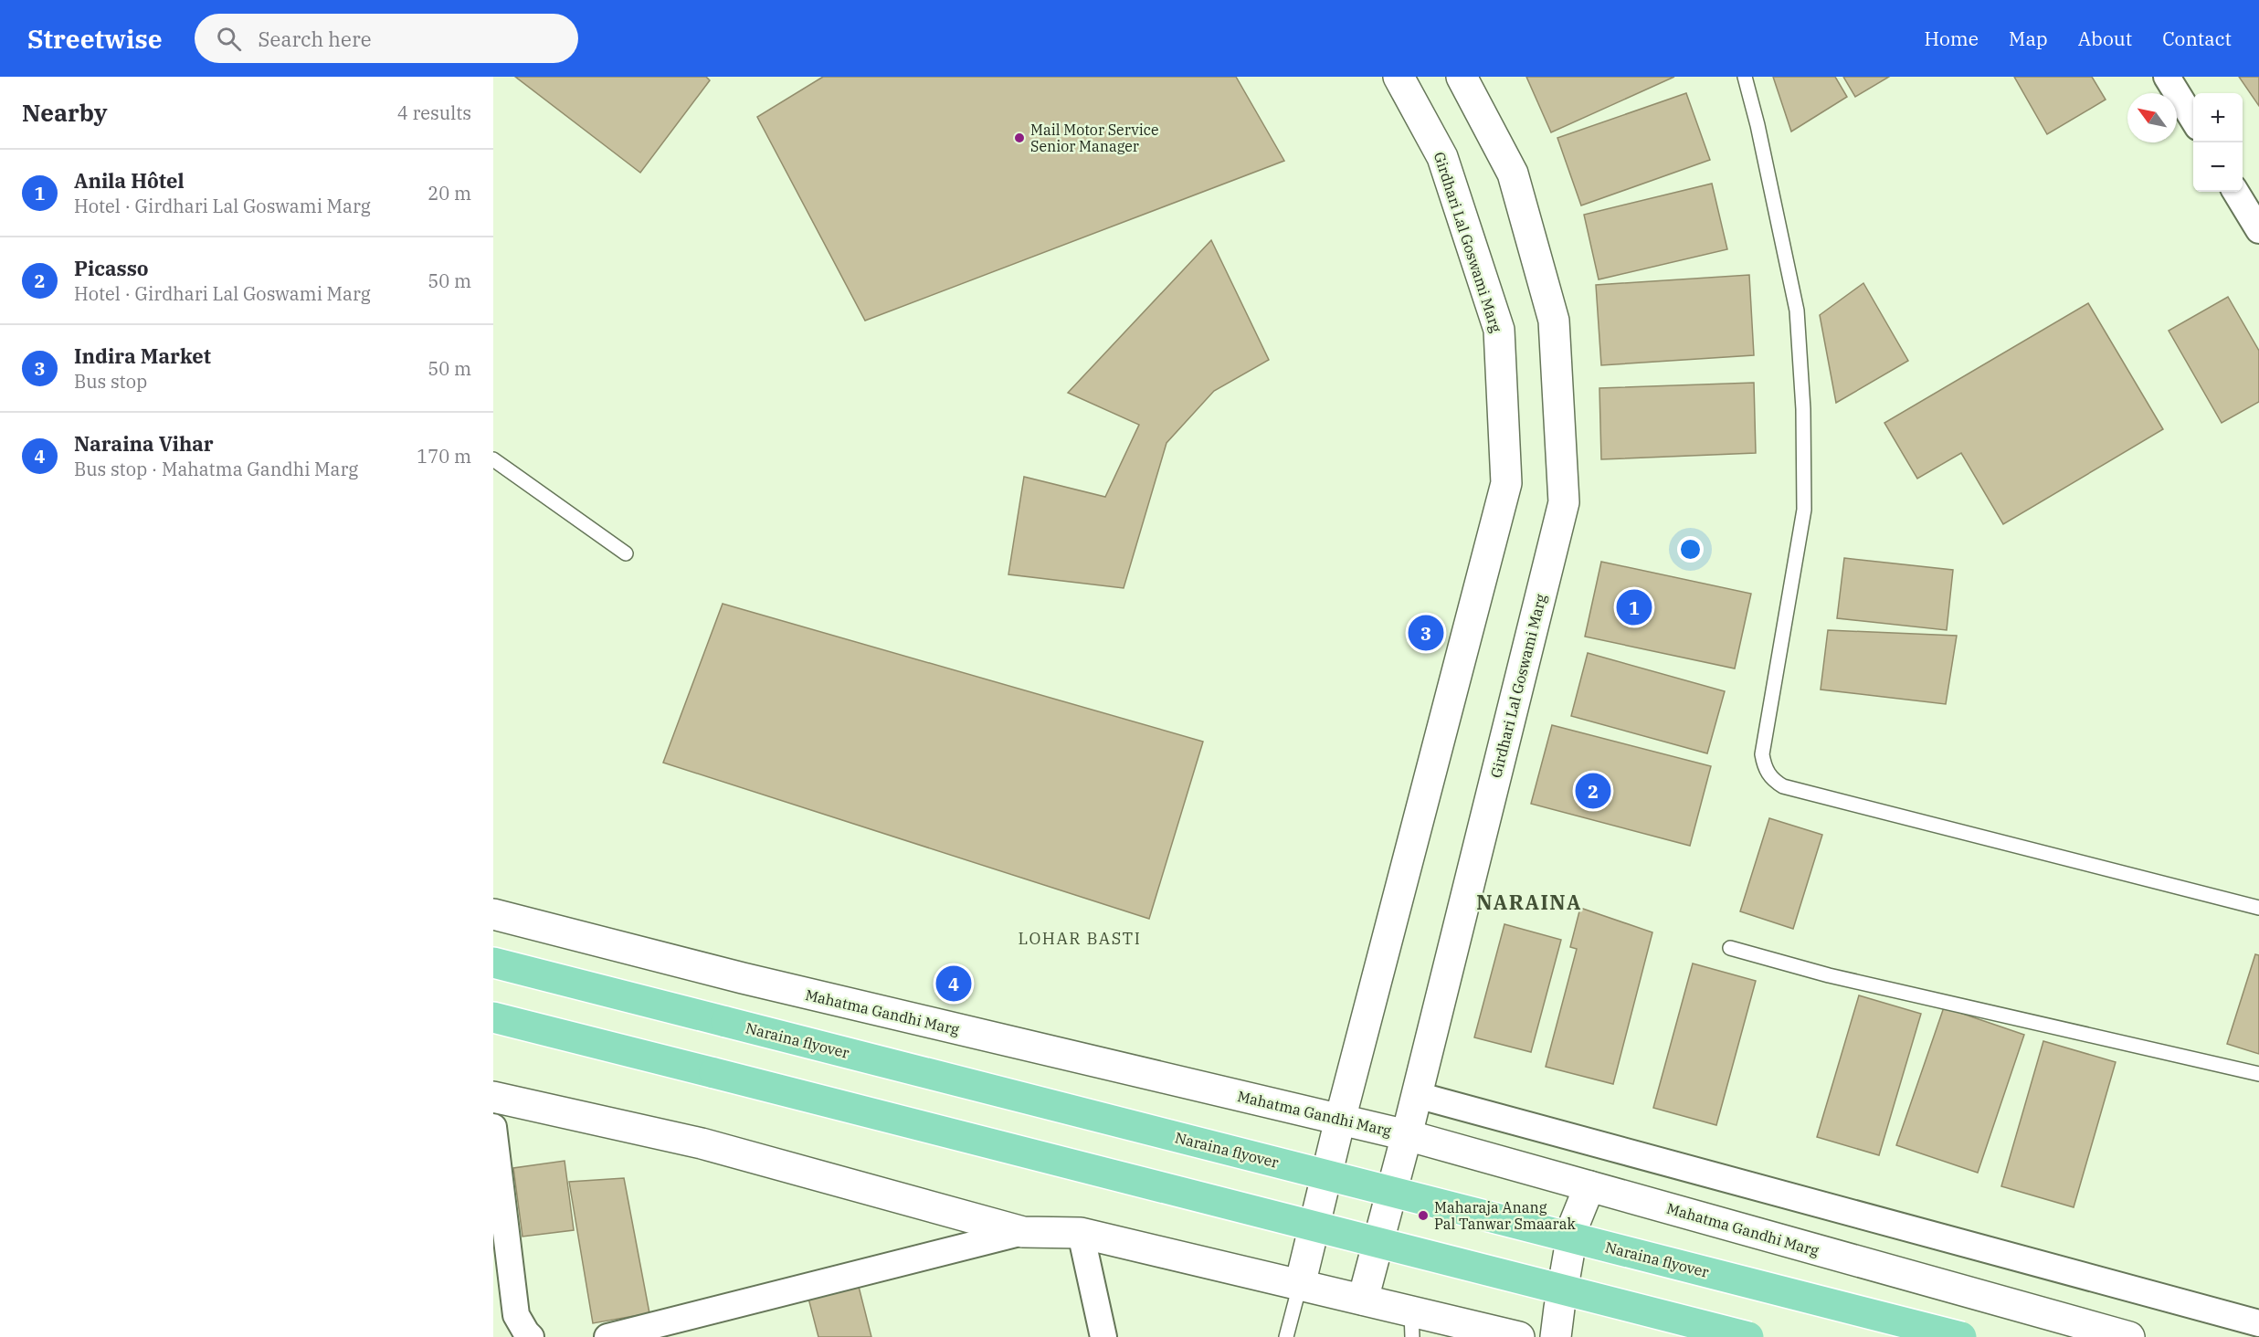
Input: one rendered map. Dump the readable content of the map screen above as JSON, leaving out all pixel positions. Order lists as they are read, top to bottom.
{
  "streets": {
    "main road": ["Girdhari Lal Goswami Marg", "Mahatma Gandhi Marg", "Naraina flyover"]
  },
  "crossings": [
    ["Girdhari Lal Goswami Marg", "Mahatma Gandhi Marg"]
  ],
  "districts": ["NARAINA", "LOHAR BASTI"],
  "places": ["Mail Motor Service Senior Manager", "Maharaja Anang Pal Tanwar Smaarak"],
  "north": "top left",
  "page": {
    "header": "Streetwise",
    "search": "Search here",
    "nav": [
      "Home",
      "Map",
      "About",
      "Contact"
    ],
    "heading": ["Nearby", "4 results"],
    "map_buttons": ["+", "−"],
    "list": [
      {
        "mark": "1",
        "name": "Anila Hôtel",
        "note": "Hotel · Girdhari Lal Goswami Marg",
        "value": "20 m"
      },
      {
        "mark": "2",
        "name": "Picasso",
        "note": "Hotel · Girdhari Lal Goswami Marg",
        "value": "50 m"
      },
      {
        "mark": "3",
        "name": "Indira Market",
        "note": "Bus stop",
        "value": "50 m"
      },
      {
        "mark": "4",
        "name": "Naraina Vihar",
        "note": "Bus stop · Mahatma Gandhi Marg",
        "value": "170 m"
      }
    ],
    "pins": [
      "1",
      "3",
      "2",
      "4"
    ]
  }
}
